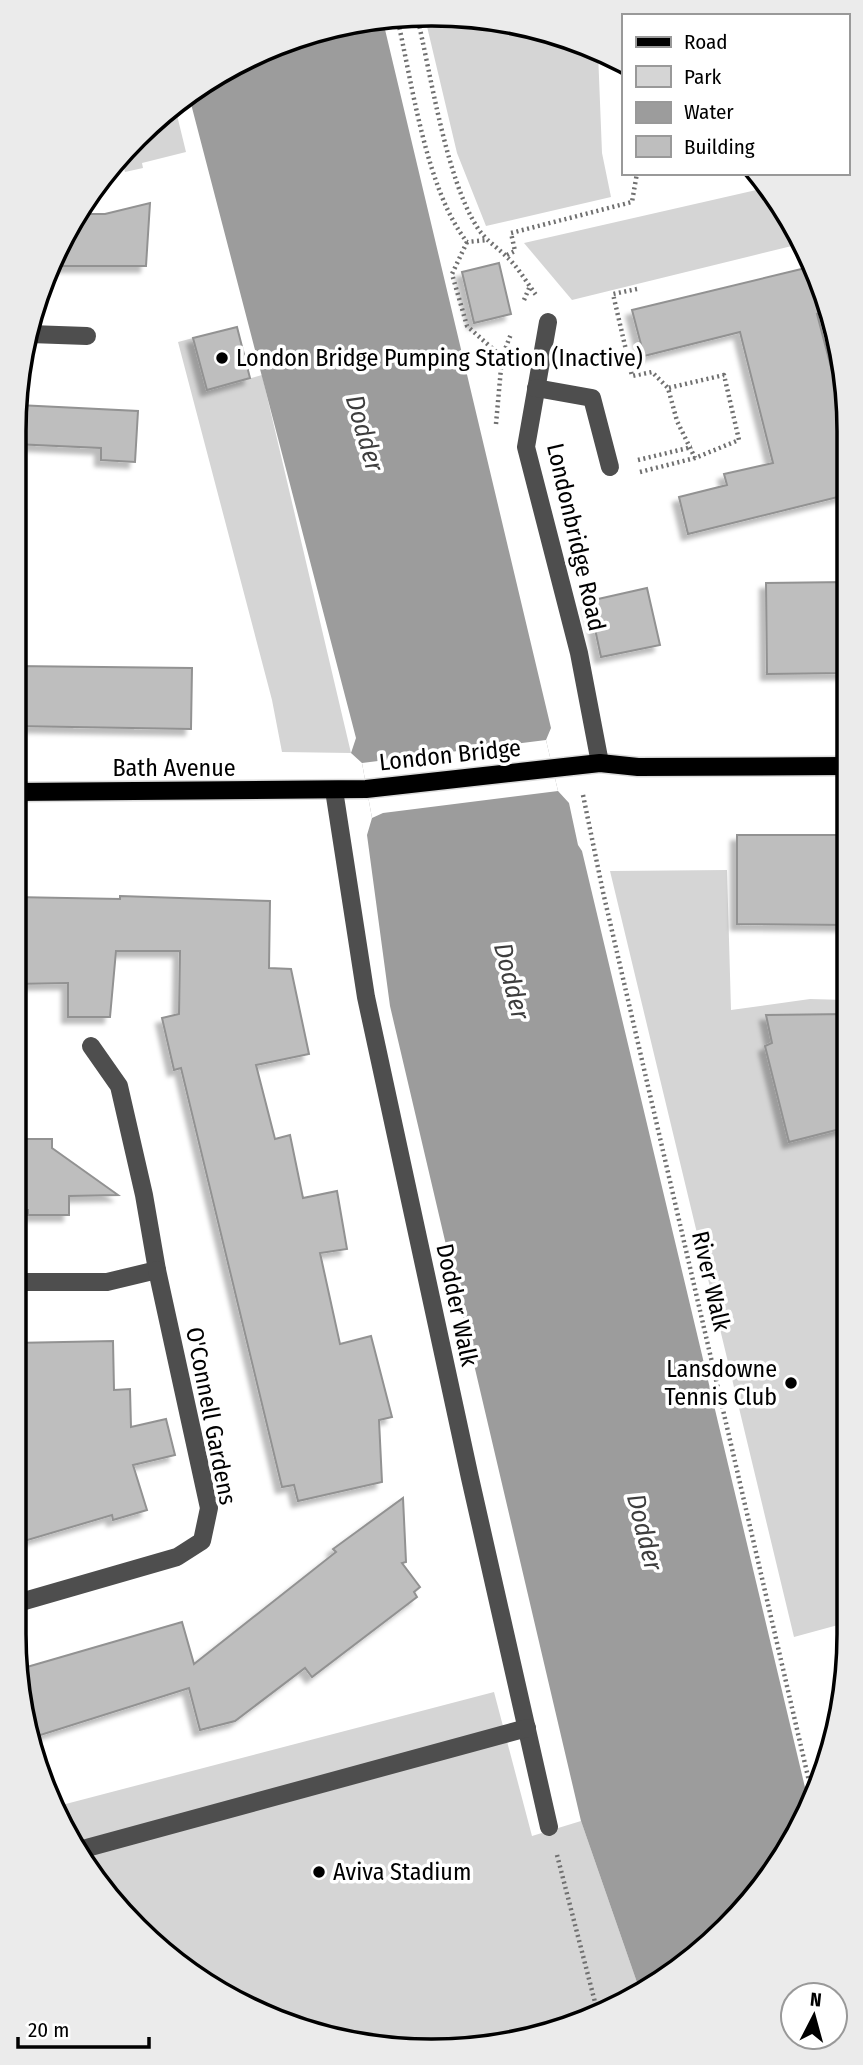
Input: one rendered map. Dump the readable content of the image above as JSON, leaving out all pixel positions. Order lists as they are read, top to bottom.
{
  "streets": {
    "main road": ["London Bridge", "Bath Avenue"],
    "street": ["Londonbridge Road", "Dodder Walk", "O'Connell Gardens"],
    "path": ["River Walk"]
  },
  "crossings": [
    ["Londonbridge Road", "London Bridge"],
    ["London Bridge", "Bath Avenue"],
    ["London Bridge", "Dodder Walk"],
    ["Bath Avenue", "Dodder Walk"]
  ],
  "water": ["Dodder"],
  "places": ["London Bridge Pumping Station (Inactive)", "Lansdowne Tennis Club", "Aviva Stadium"],
  "legend": [
    "Road",
    "Park",
    "Water",
    "Building"
  ],
  "scale_bar": "20 m",
  "north": "top"
}
